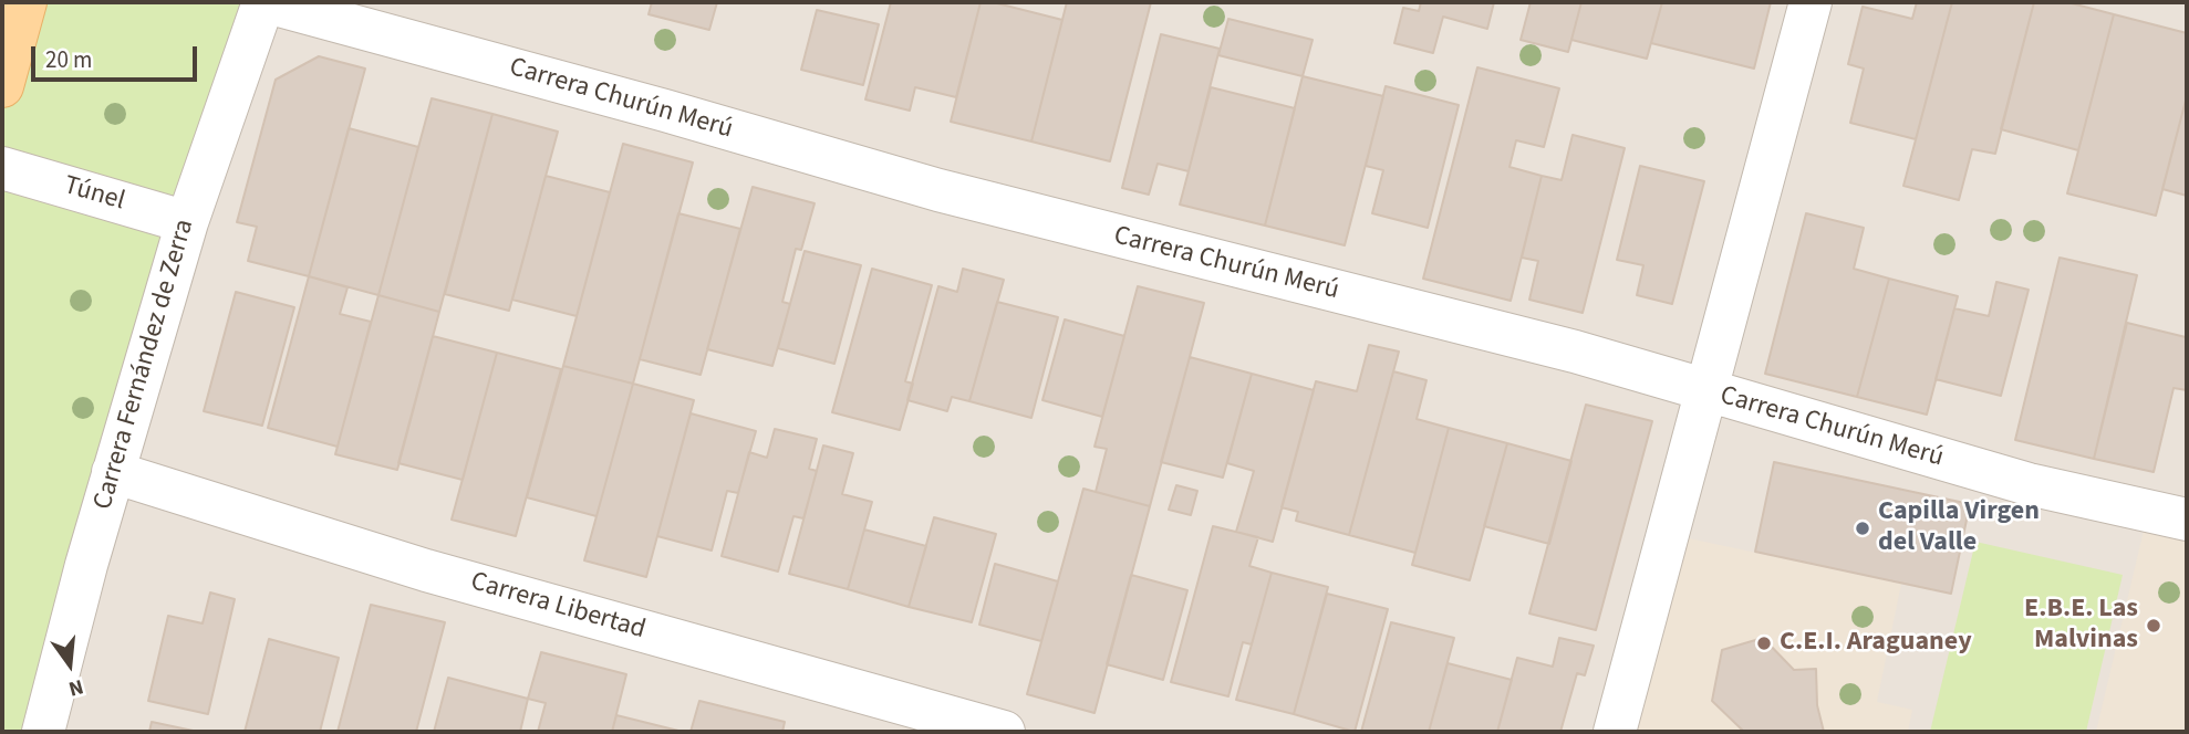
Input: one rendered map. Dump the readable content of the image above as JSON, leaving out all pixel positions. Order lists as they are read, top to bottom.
{
  "streets": {
    "street": [
      "Carrera Churún Merú",
      "Túnel",
      "Carrera Fernández de Zerra",
      "Carrera Libertad"
    ]
  },
  "crossings": [
    ["Carrera Churún Merú", "Carrera Fernández de Zerra"],
    ["Túnel", "Carrera Fernández de Zerra"],
    ["Carrera Fernández de Zerra", "Carrera Libertad"]
  ],
  "places": ["Capilla Virgen del Valle", "E.B.E. Las Malvinas", "C.E.I. Araguaney"],
  "scale_bar": "20 m",
  "north": "bottom"
}
